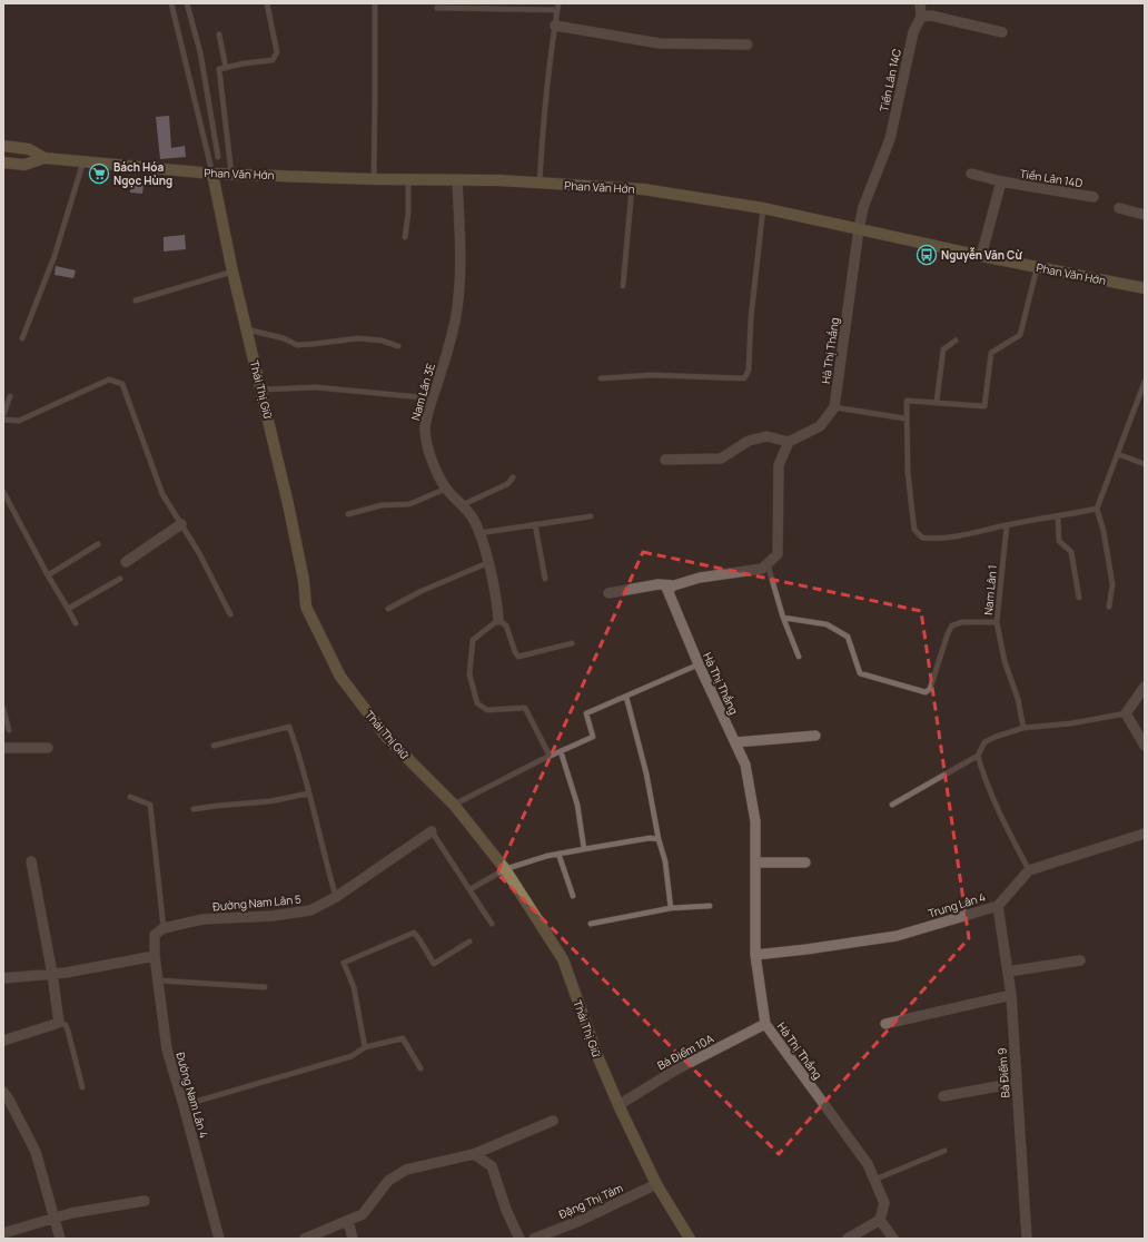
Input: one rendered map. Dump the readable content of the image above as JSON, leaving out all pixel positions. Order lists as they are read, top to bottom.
{
  "streets": {
    "main road": ["Phan Văn Hớn", "Thái Thị Giữ"],
    "street": [
      "Tiền Lân 14C",
      "Tiền Lân 14D",
      "Hà Thị Thắng",
      "Nam Lân 3E",
      "Đường Nam Lân 5",
      "Trung Lân 4",
      "Bà Điểm 10A",
      "Bà Điểm 9",
      "Đường Nam Lân 4",
      "Đặng Thị Tám"
    ],
    "lane": ["Nam Lân 1"]
  },
  "crossings": [
    ["Tiền Lân 14C", "Phan Văn Hớn"],
    ["Tiền Lân 14C", "Hà Thị Thắng"],
    ["Phan Văn Hớn", "Hà Thị Thắng"],
    ["Phan Văn Hớn", "Thái Thị Giữ"],
    ["Phan Văn Hớn", "Nam Lân 3E"],
    ["Hà Thị Thắng", "Trung Lân 4"],
    ["Hà Thị Thắng", "Bà Điểm 10A"],
    ["Thái Thị Giữ", "Bà Điểm 10A"],
    ["Thái Thị Giữ", "Đặng Thị Tám"],
    ["Trung Lân 4", "Bà Điểm 9"]
  ],
  "places": {
    "supermarket": ["Bách Hóa Ngọc Hùng"],
    "bus stop": ["Nguyễn Văn Cừ"]
  }
}
